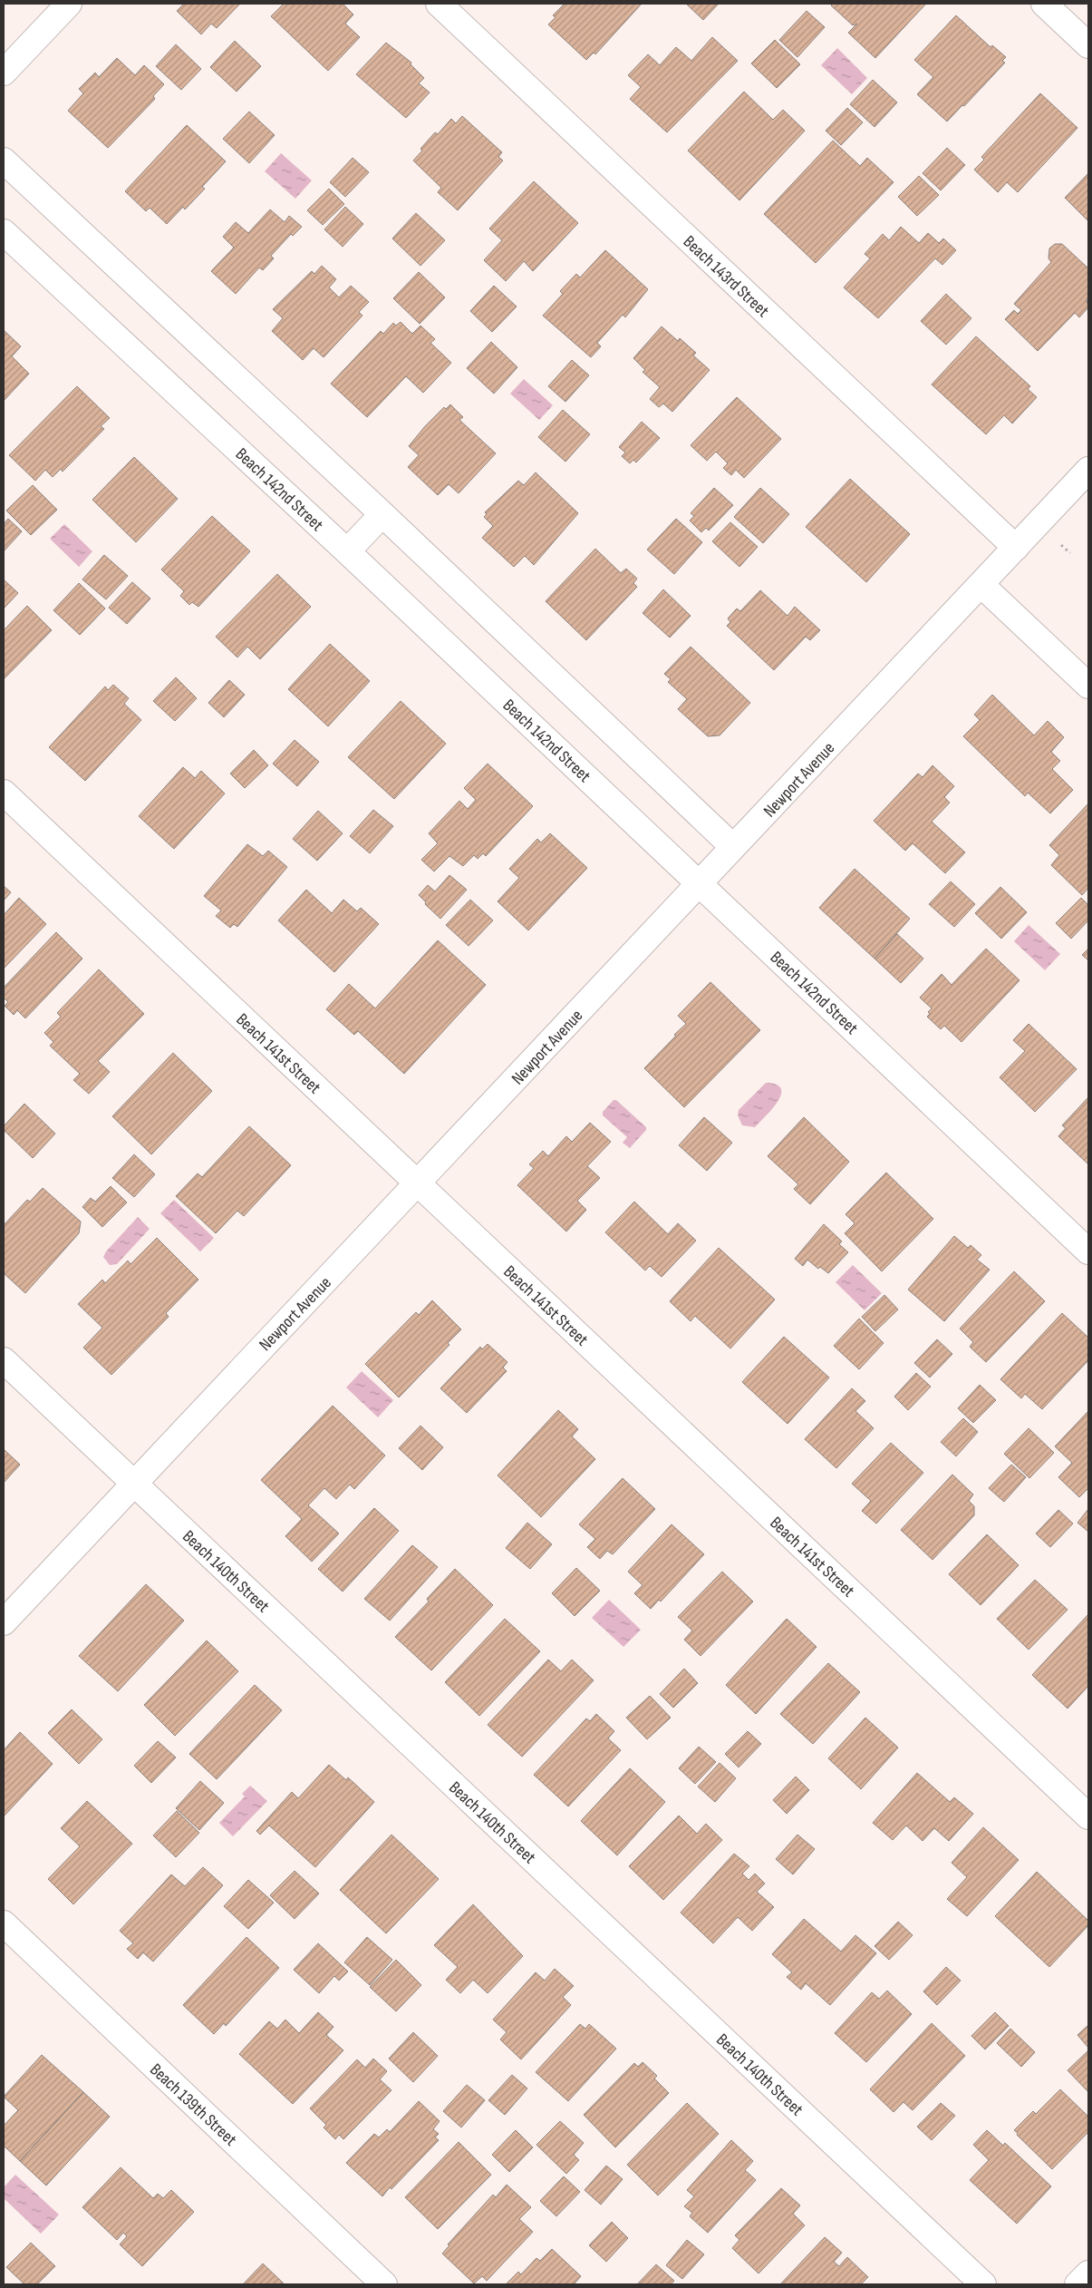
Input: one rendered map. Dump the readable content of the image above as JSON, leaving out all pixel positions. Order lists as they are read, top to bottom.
{
  "streets": {
    "street": [
      "Beach 143rd Street",
      "Beach 142nd Street",
      "Newport Avenue",
      "Beach 141st Street",
      "Beach 140th Street",
      "Beach 139th Street"
    ]
  },
  "crossings": [
    ["Beach 143rd Street", "Newport Avenue"],
    ["Beach 142nd Street", "Newport Avenue"],
    ["Newport Avenue", "Beach 141st Street"],
    ["Newport Avenue", "Beach 140th Street"]
  ]
}
